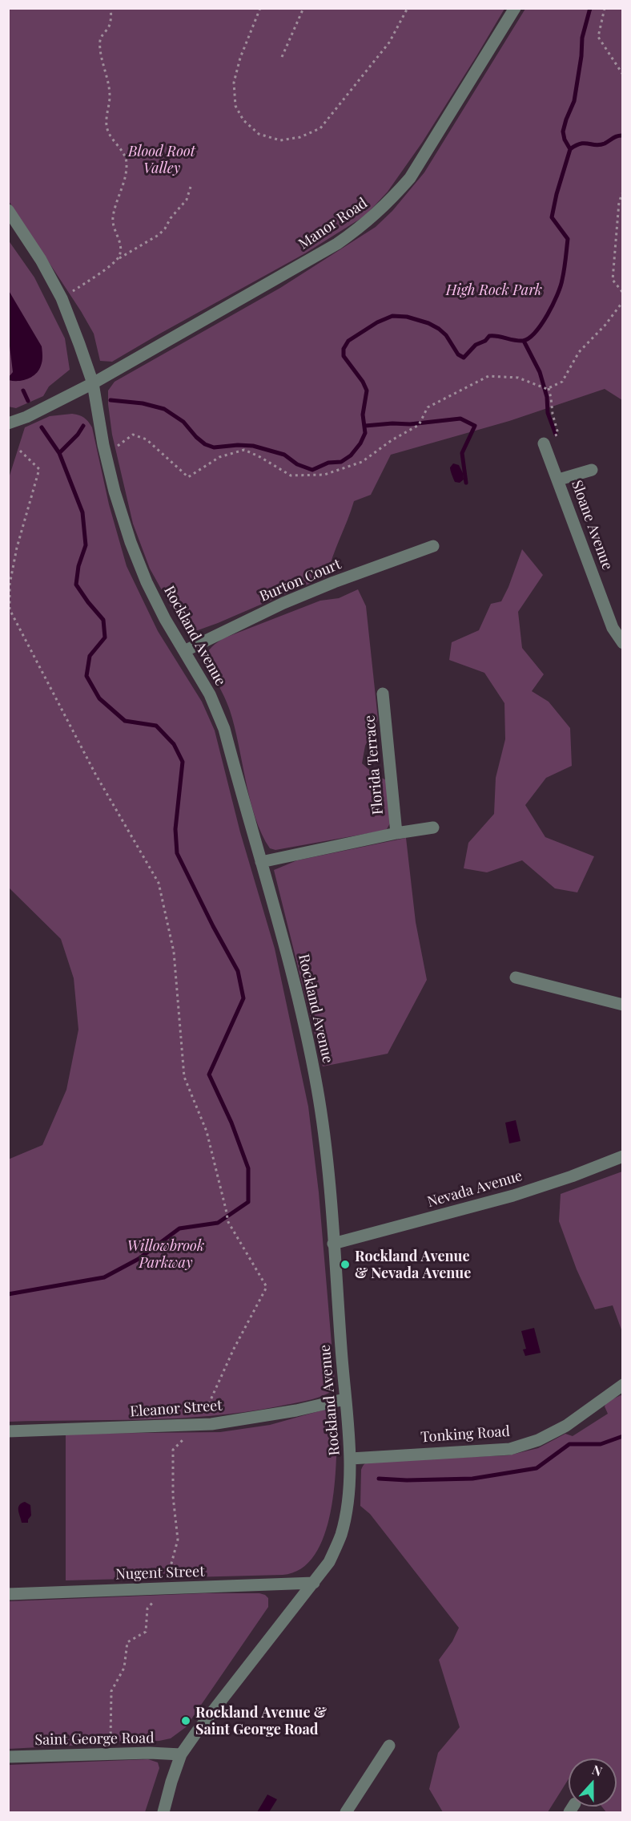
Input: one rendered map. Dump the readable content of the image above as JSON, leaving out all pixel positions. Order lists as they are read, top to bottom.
{
  "streets": {
    "street": [
      "Manor Road",
      "Sloane Avenue",
      "Burton Court",
      "Rockland Avenue",
      "Florida Terrace",
      "Nevada Avenue",
      "Eleanor Street",
      "Tonking Road",
      "Nugent Street",
      "Saint George Road"
    ]
  },
  "crossings": [
    ["Manor Road", "Rockland Avenue"],
    ["Burton Court", "Rockland Avenue"],
    ["Rockland Avenue", "Florida Terrace"],
    ["Rockland Avenue", "Nevada Avenue"],
    ["Rockland Avenue", "Eleanor Street"],
    ["Rockland Avenue", "Tonking Road"],
    ["Rockland Avenue", "Nugent Street"],
    ["Rockland Avenue", "Saint George Road"]
  ],
  "parks": ["Blood Root Valley", "High Rock Park", "Willowbrook Parkway"],
  "places": ["Rockland Avenue & Nevada Avenue", "Rockland Avenue & Saint George Road"],
  "north": "top"
}
